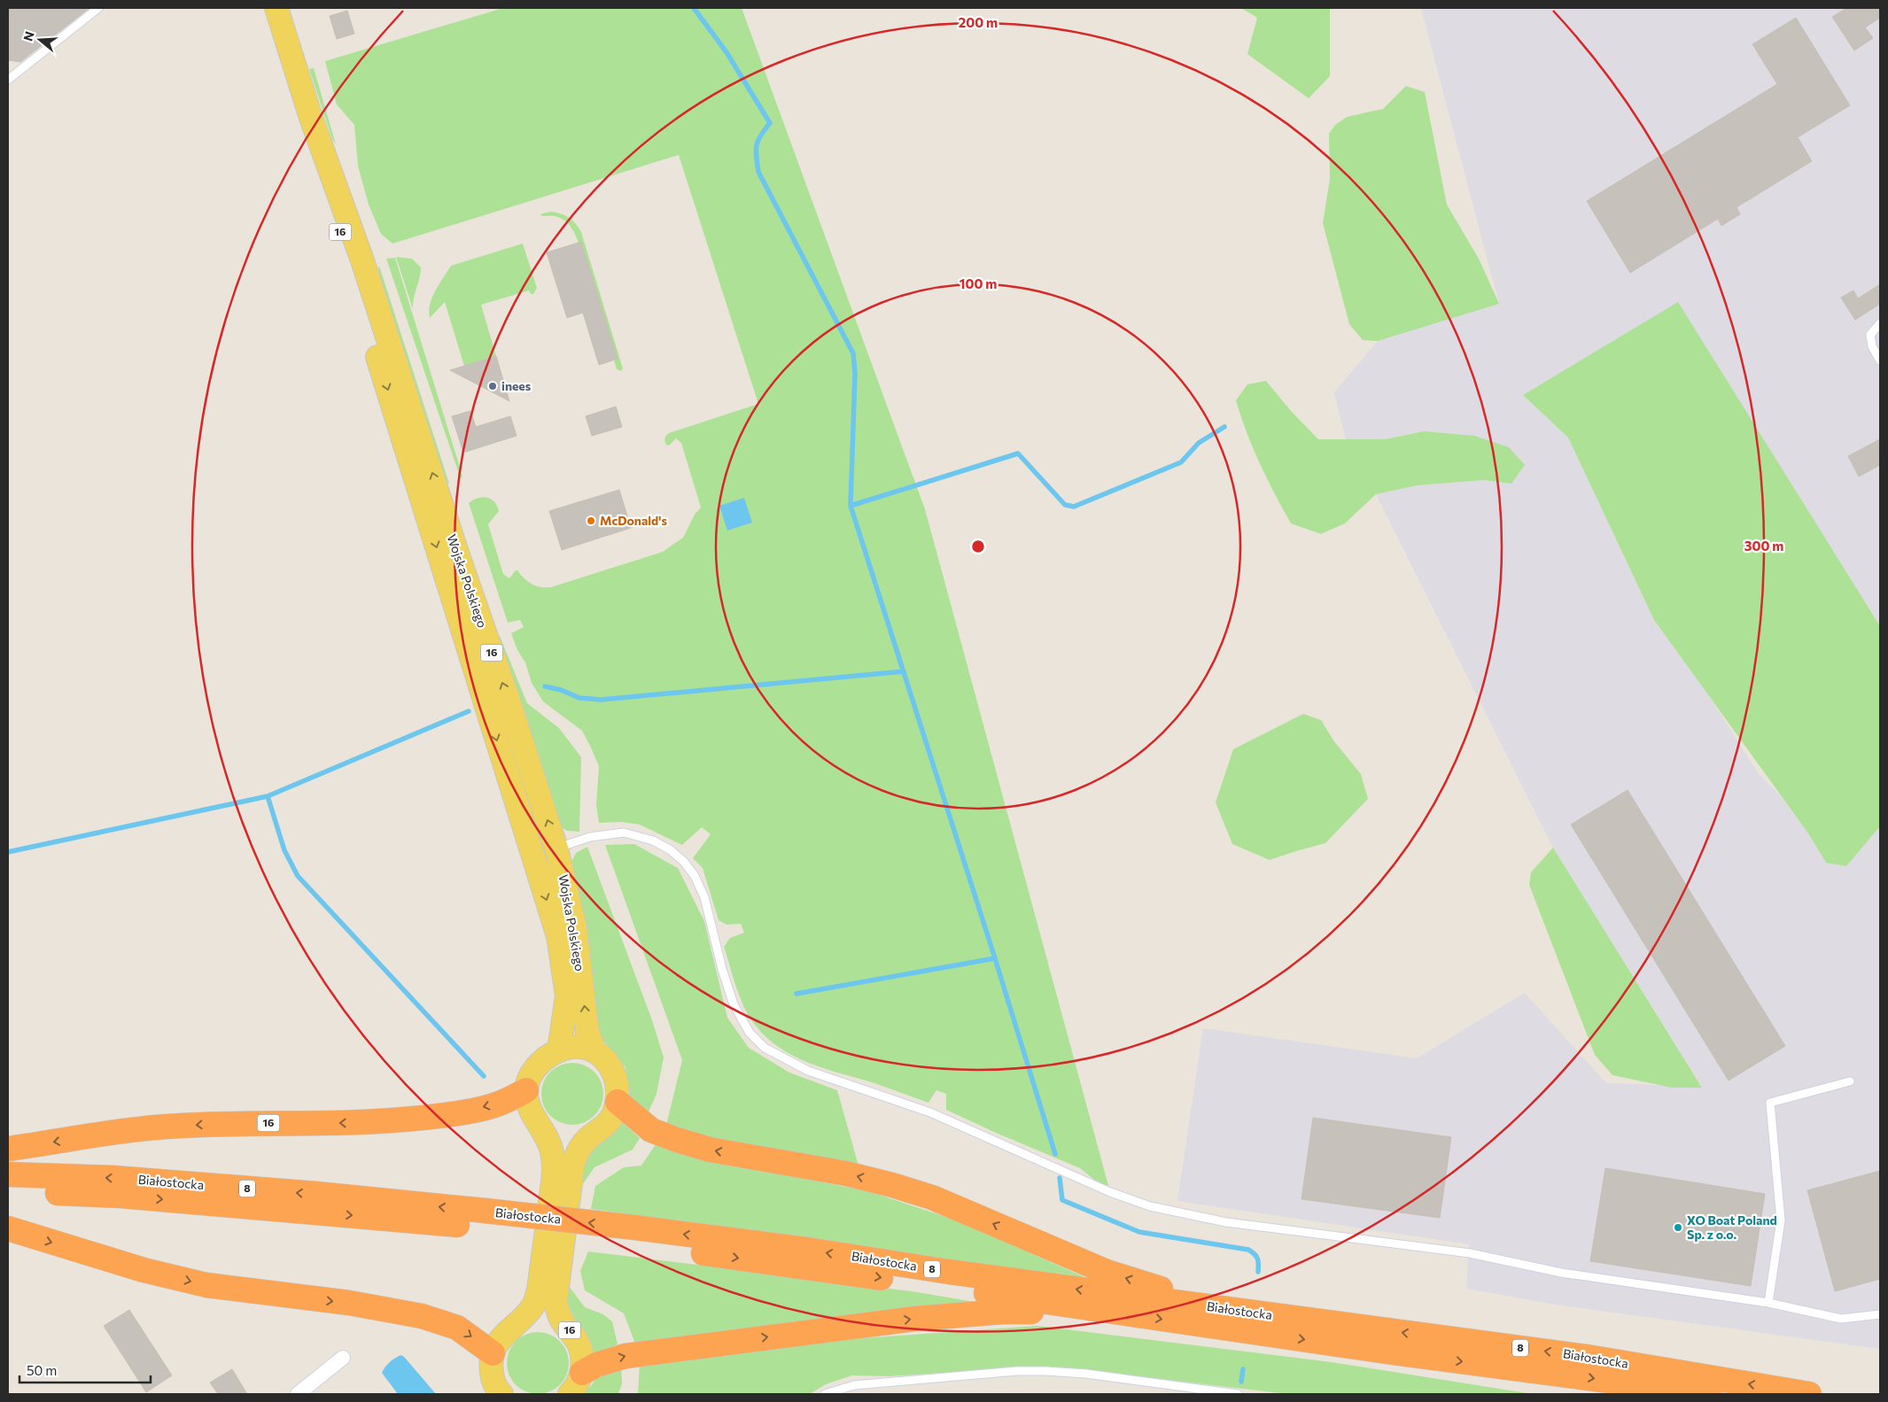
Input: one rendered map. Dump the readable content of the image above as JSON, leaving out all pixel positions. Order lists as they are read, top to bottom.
{
  "streets": {
    "highway": ["16", "Białostocka", "8"],
    "main road": ["Wojska Polskiego"]
  },
  "crossings": [
    ["16", "Wojska Polskiego"]
  ],
  "places": ["inees", "McDonald's", "XO Boat Poland Sp. z o.o."],
  "scale_bar": "50 m",
  "north": "left",
  "rings": ["200 m", "100 m", "300 m"]
}
